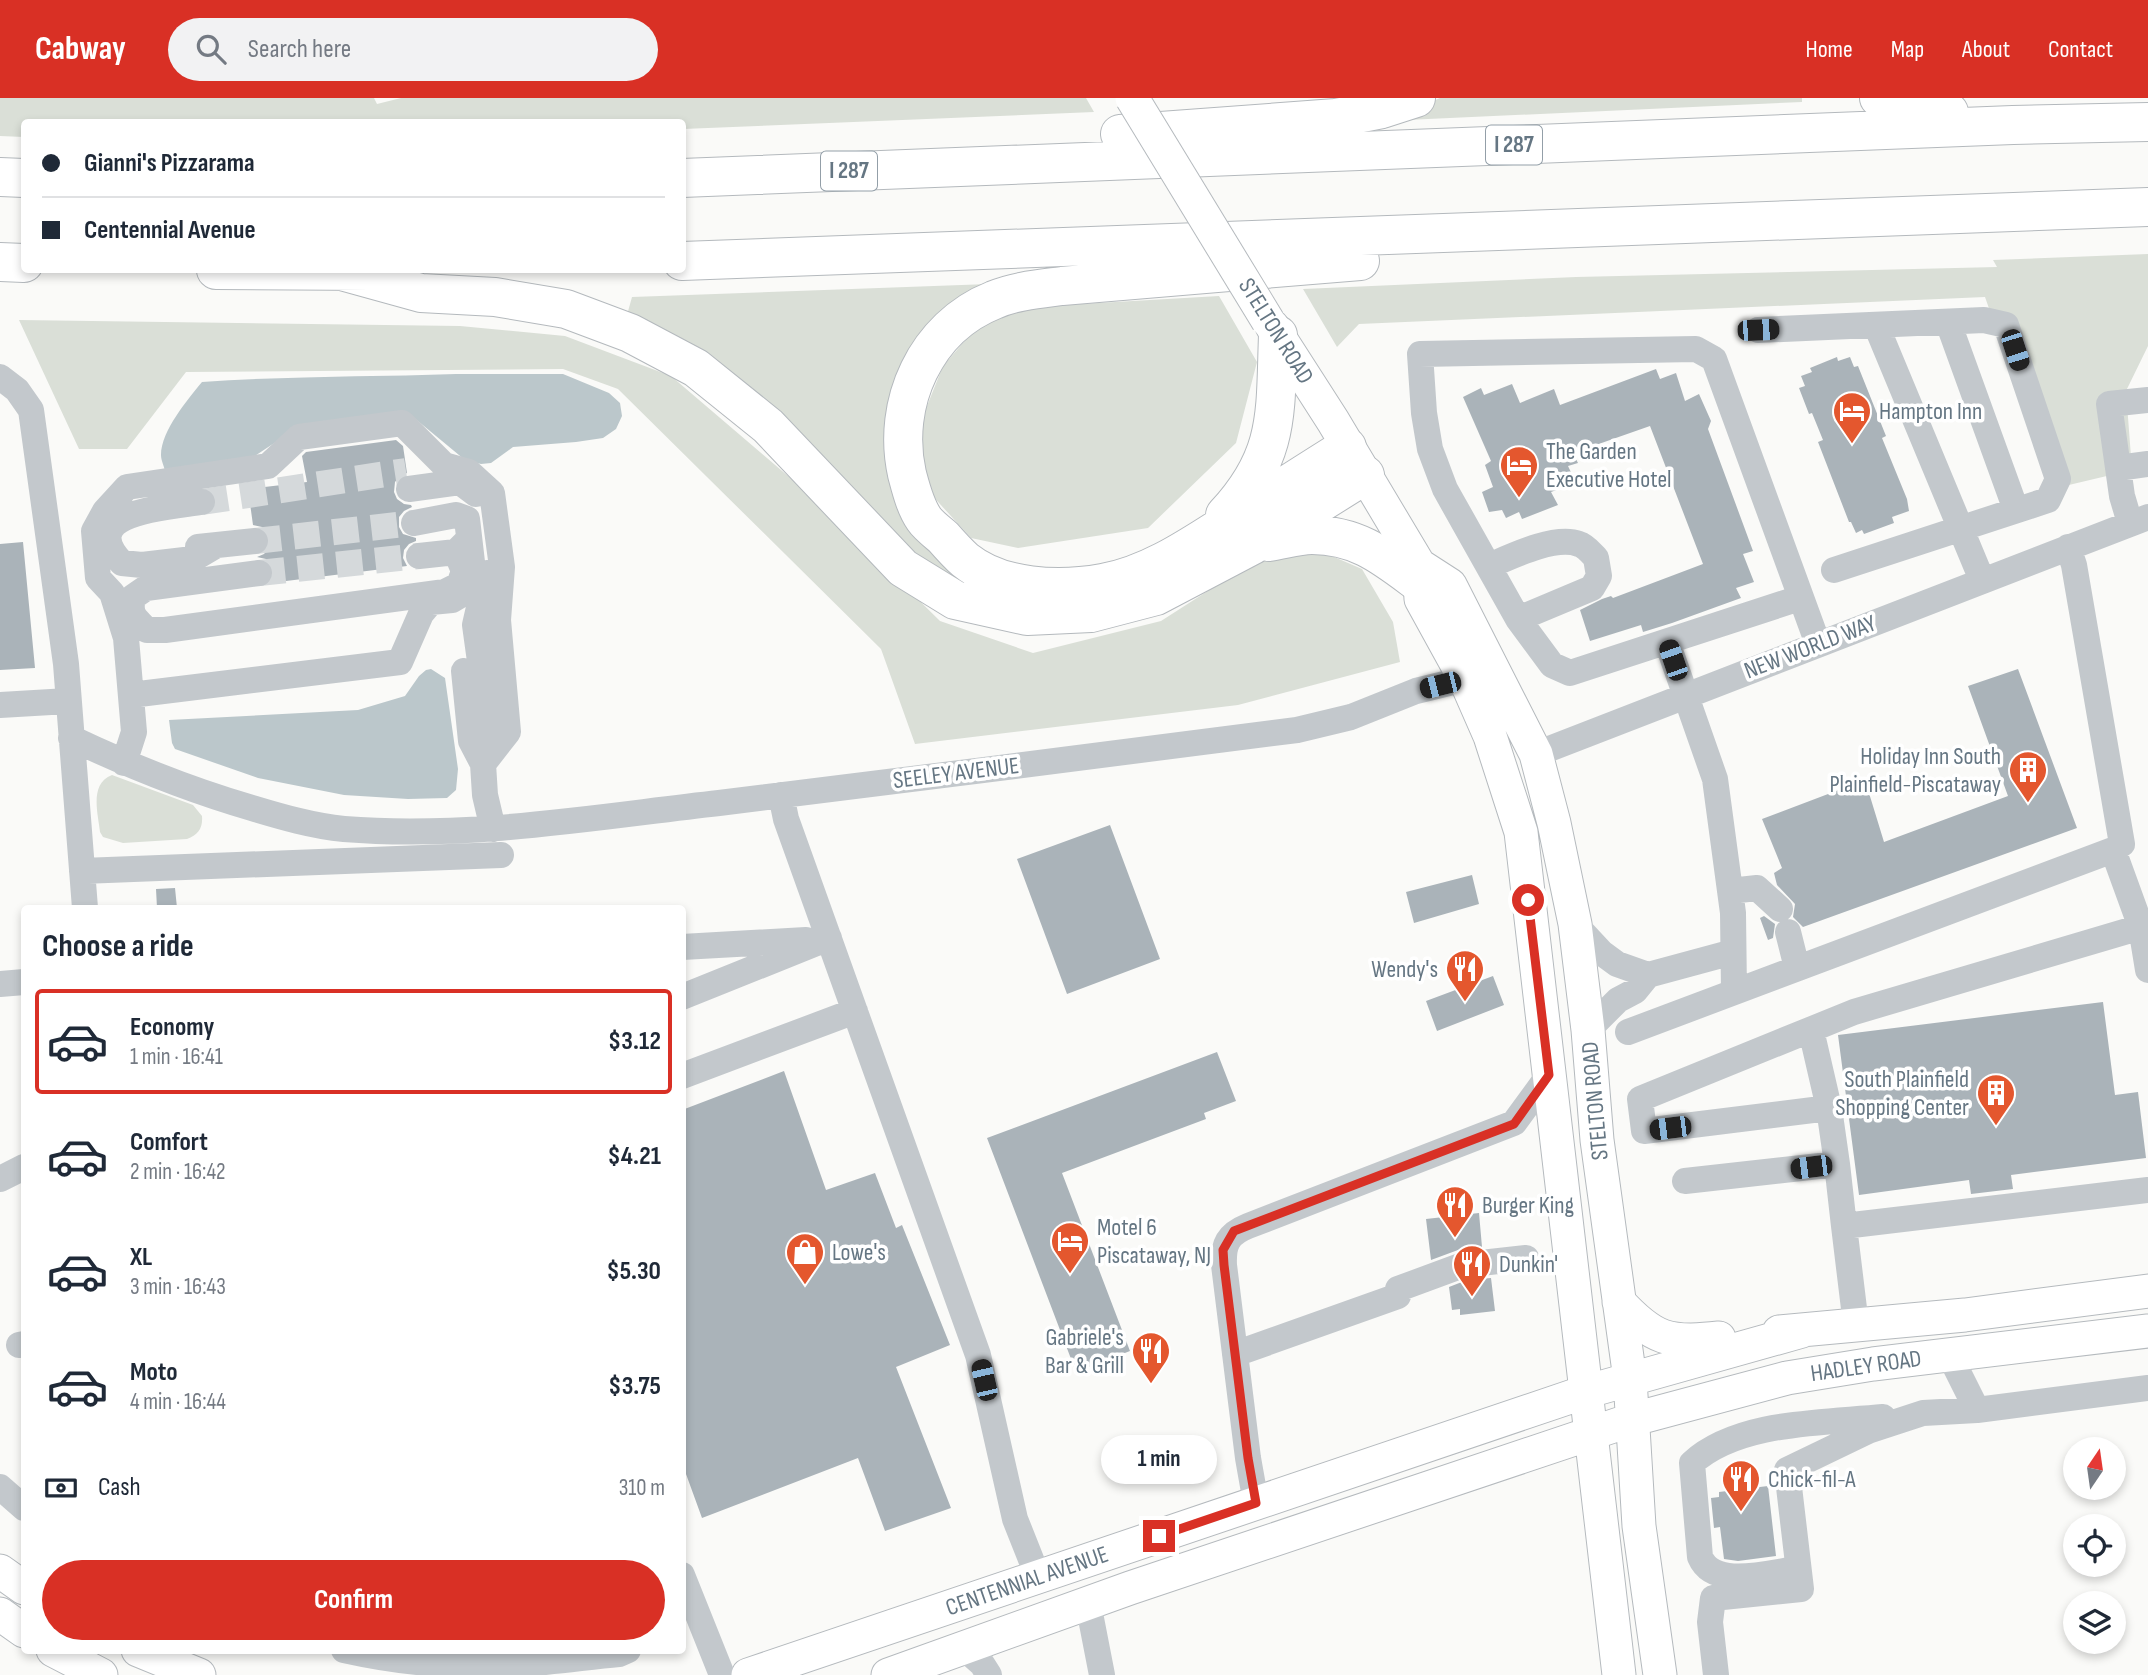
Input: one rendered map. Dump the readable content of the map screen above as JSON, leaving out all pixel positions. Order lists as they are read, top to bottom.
{
  "streets": {
    "highway": ["I 287"],
    "main road": ["STELTON ROAD", "HADLEY ROAD", "CENTENNIAL AVENUE"],
    "street": ["NEW WORLD WAY", "SEELEY AVENUE"]
  },
  "crossings": [
    ["STELTON ROAD", "NEW WORLD WAY"],
    ["STELTON ROAD", "SEELEY AVENUE"],
    ["STELTON ROAD", "HADLEY ROAD"],
    ["STELTON ROAD", "CENTENNIAL AVENUE"],
    ["HADLEY ROAD", "CENTENNIAL AVENUE"]
  ],
  "places": {
    "hotel": ["Hampton Inn", "The Garden Executive Hotel", "Motel 6 Piscataway, NJ"],
    "building": ["Holiday Inn South Plainfield-Piscataway", "South Plainfield Shopping Center"],
    "restaurant": [
      "Wendy's",
      "Burger King",
      "Dunkin'",
      "Gabriele's Bar & Grill",
      "Chick-fil-A"
    ],
    "shop": ["Lowe's"]
  },
  "north": "top",
  "page": {
    "header": "Cabway",
    "search": "Search here",
    "nav": [
      "Home",
      "Map",
      "About",
      "Contact"
    ],
    "banner": ["Gianni's Pizzarama", "Centennial Avenue"],
    "heading": "Choose a ride",
    "list": [
      {
        "name": "Economy",
        "note": "1 min · 16:41",
        "value": "$3.12"
      },
      {
        "name": "Comfort",
        "note": "2 min · 16:42",
        "value": "$4.21"
      },
      {
        "name": "XL",
        "note": "3 min · 16:43",
        "value": "$5.30"
      },
      {
        "name": "Moto",
        "note": "4 min · 16:44",
        "value": "$3.75"
      }
    ],
    "bubble": "1 min",
    "pay": ["Cash", "310 m"],
    "buttons": "Confirm"
  }
}
